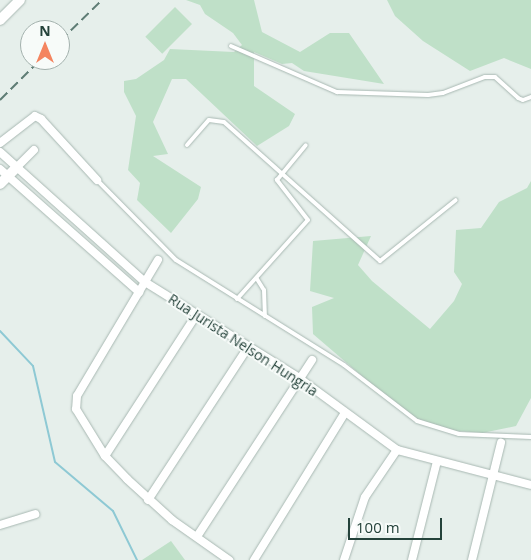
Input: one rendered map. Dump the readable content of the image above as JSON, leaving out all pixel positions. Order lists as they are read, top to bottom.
{
  "streets": {
    "street": ["Rua Jurista Nelson Hungria"]
  },
  "scale_bar": "100 m",
  "north": "top"
}
